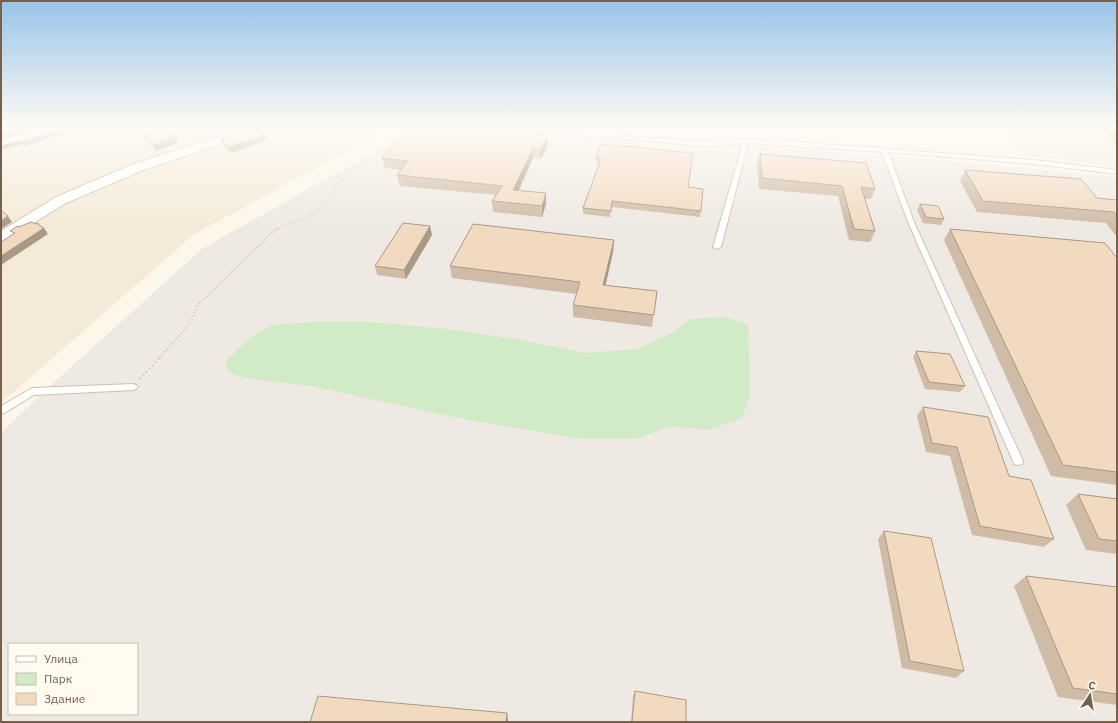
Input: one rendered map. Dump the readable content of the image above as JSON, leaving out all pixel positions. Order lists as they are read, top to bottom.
{
  "legend": ["Улица", "Парк", "Здание"],
  "north": "top"
}
